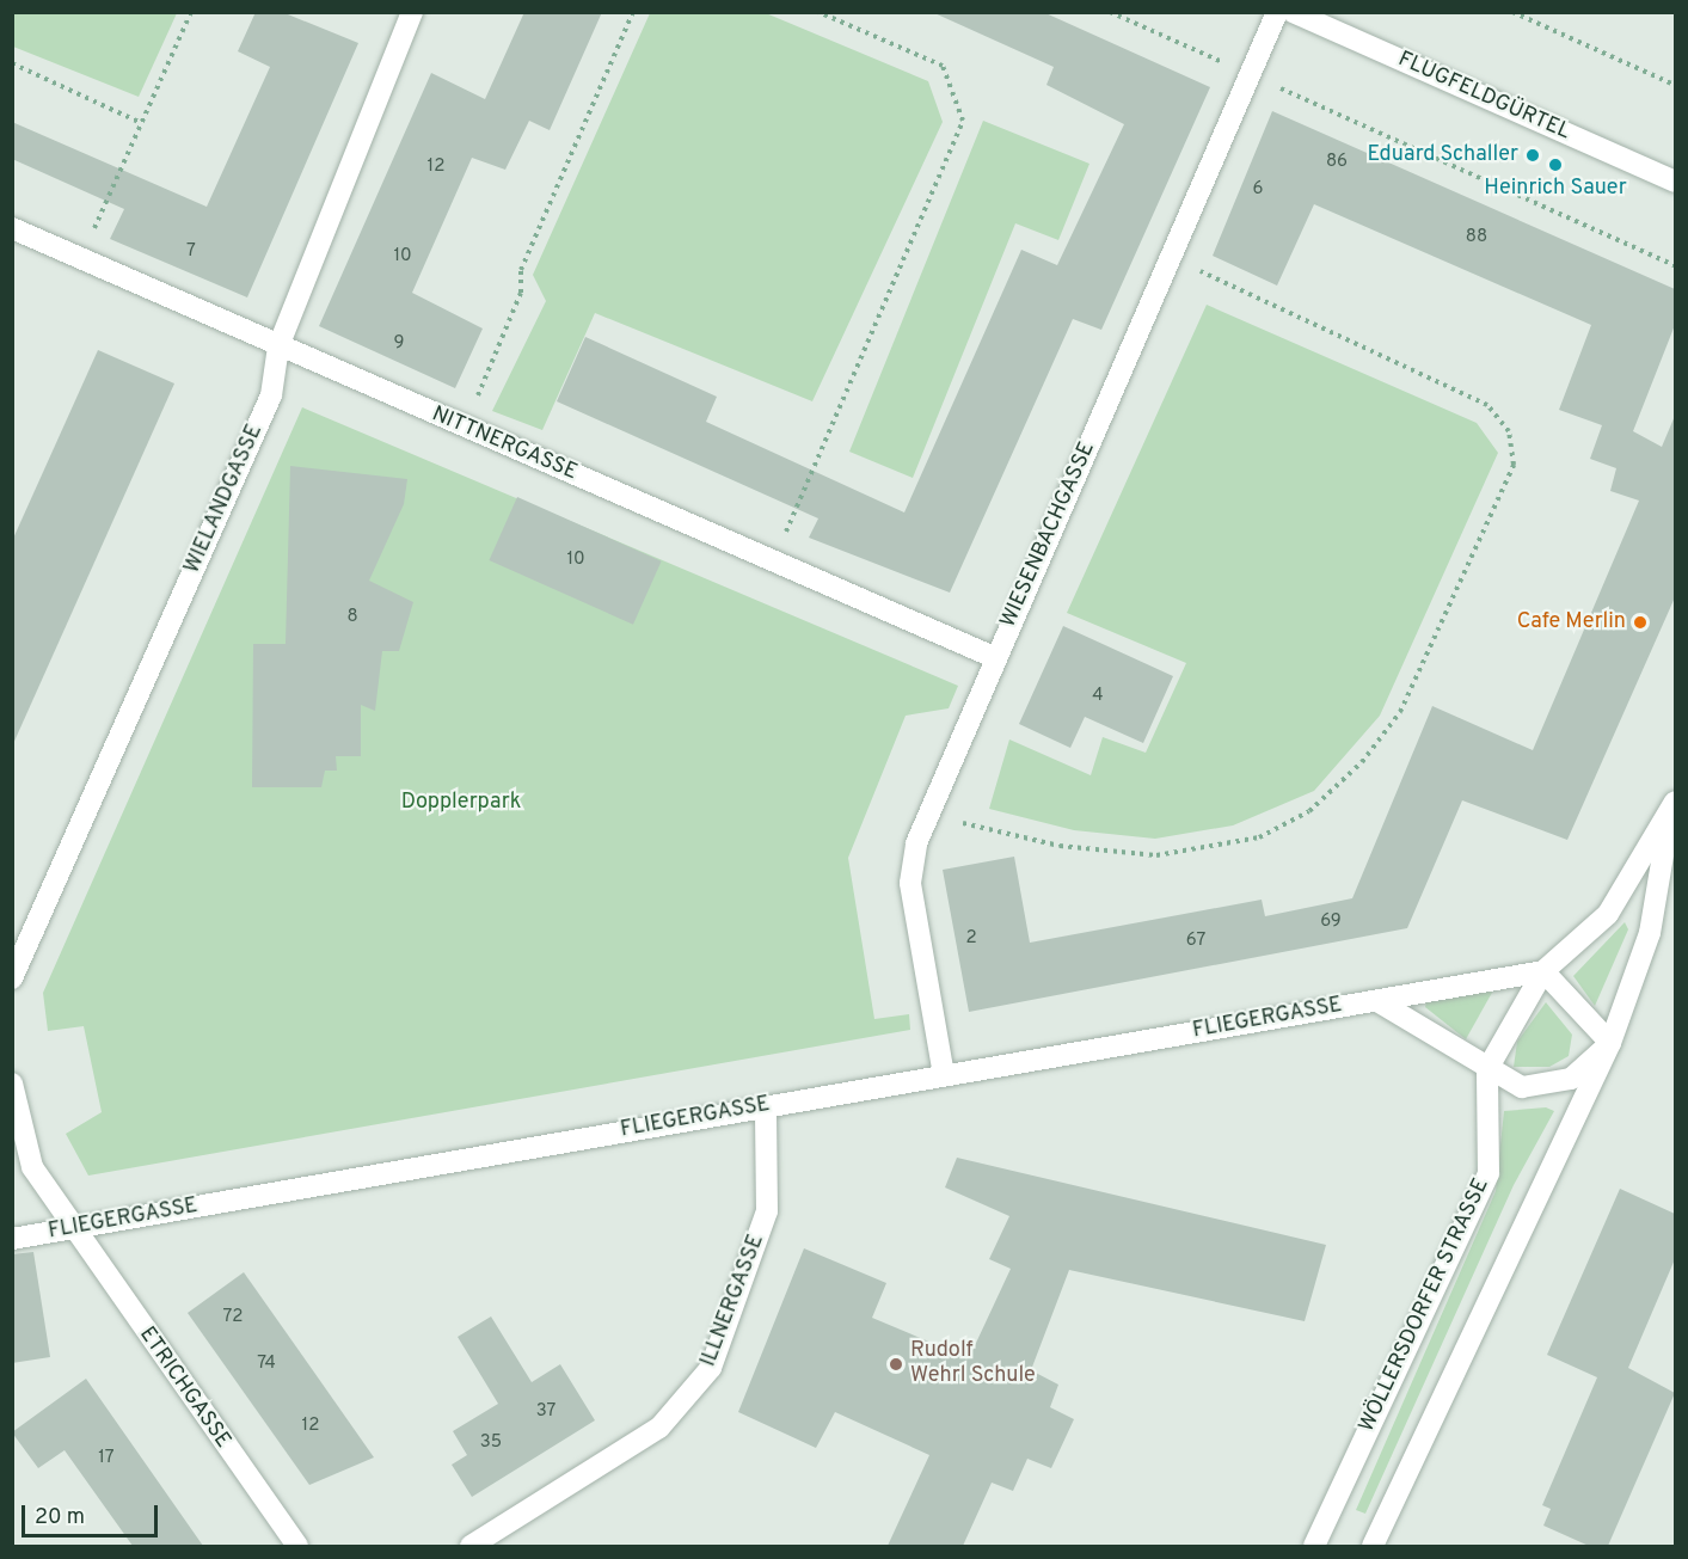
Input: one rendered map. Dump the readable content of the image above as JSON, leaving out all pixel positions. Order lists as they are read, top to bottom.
{
  "streets": {
    "street": [
      "FLUGFELDGÜRTEL",
      "NITTNERGASSE",
      "WIELANDGASSE",
      "WIESENBACHGASSE",
      "FLIEGERGASSE",
      "ILLNERGASSE",
      "WÖLLERSDORFER STRASSE",
      "ETRICHGASSE"
    ]
  },
  "crossings": [
    ["NITTNERGASSE", "WIELANDGASSE"],
    ["NITTNERGASSE", "WIESENBACHGASSE"],
    ["WIESENBACHGASSE", "FLIEGERGASSE"],
    ["FLIEGERGASSE", "ILLNERGASSE"],
    ["FLIEGERGASSE", "ETRICHGASSE"]
  ],
  "parks": ["Dopplerpark"],
  "places": [
    "Eduard Schaller",
    "Heinrich Sauer",
    "Cafe Merlin",
    "Rudolf Wehrl Schule"
  ],
  "house_numbers": [
    "86",
    "12",
    "6",
    "88",
    "7",
    "10",
    "9",
    "10",
    "8",
    "4",
    "69",
    "2",
    "67",
    "72",
    "74",
    "37",
    "12",
    "35",
    "17"
  ],
  "scale_bar": "20 m"
}
